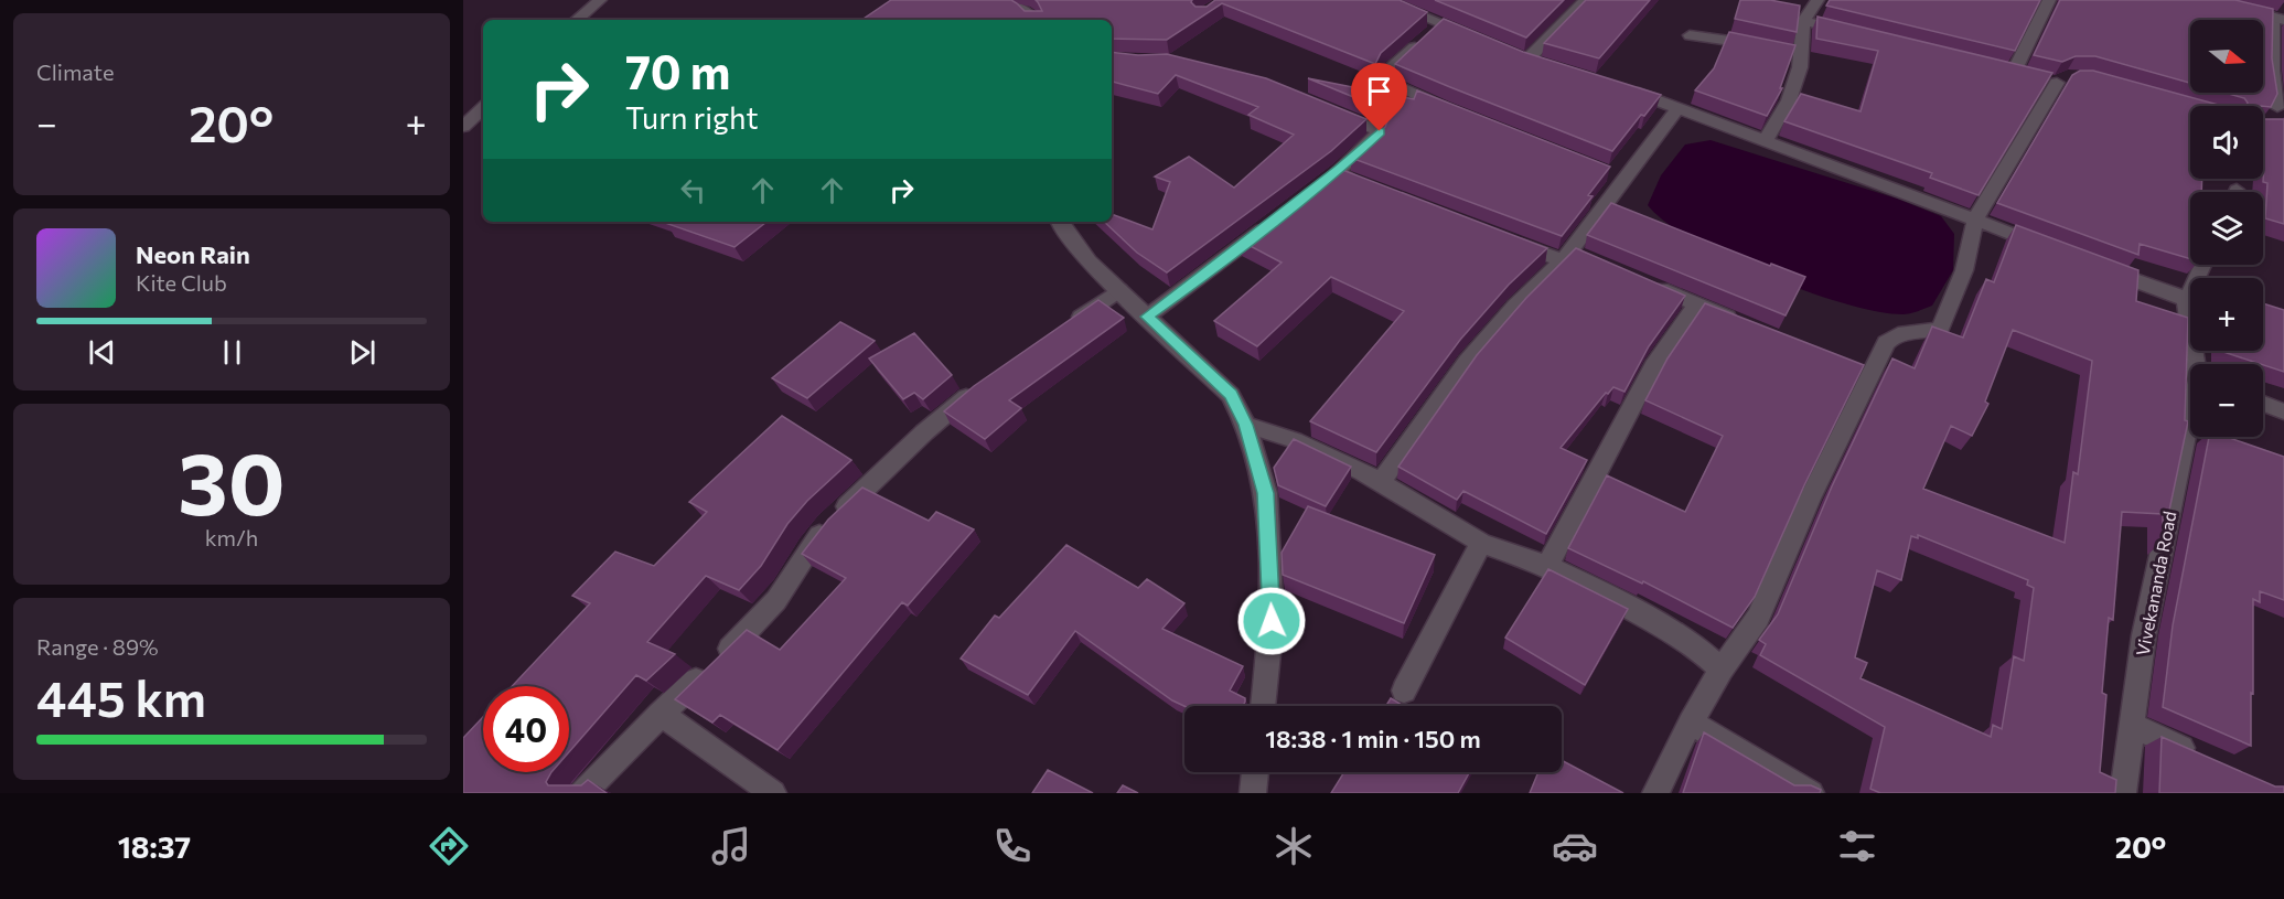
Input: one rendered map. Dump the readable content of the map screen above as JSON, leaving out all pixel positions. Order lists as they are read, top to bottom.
{
  "streets": {
    "street": ["Vivekananda Road"]
  },
  "north": "right",
  "page": {
    "tile": [
      "Climate",
      ["30", "km/h"],
      ["Range · 89%", "445 km"]
    ],
    "map_buttons": ["+", "−"],
    "turn": ["70 m", "Turn right"],
    "heat": ["−", "20°", "+"],
    "song": ["Neon Rain", "Kite Club"],
    "limit": "40",
    "trip": "18:38 · 1 min · 150 m",
    "tabs": ["18:37", "20°"]
  }
}
